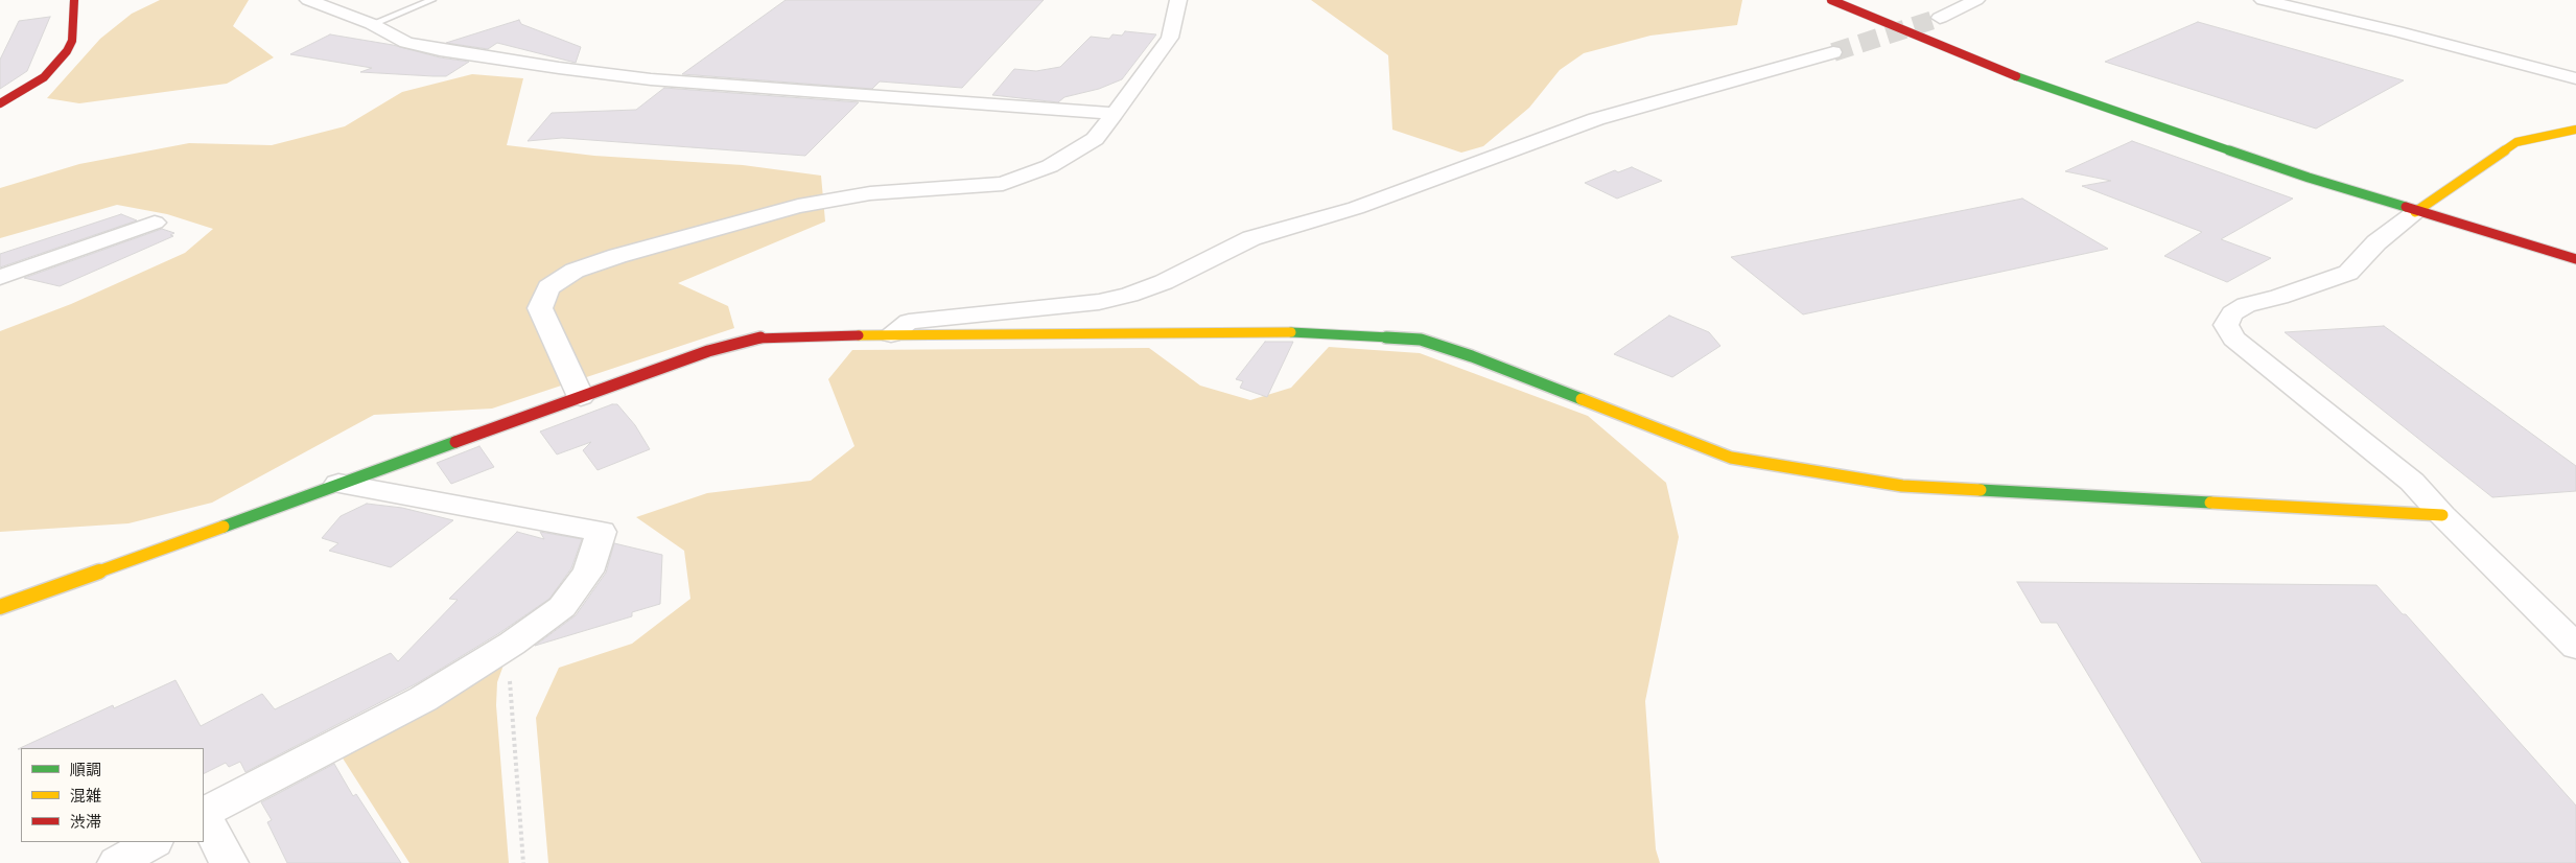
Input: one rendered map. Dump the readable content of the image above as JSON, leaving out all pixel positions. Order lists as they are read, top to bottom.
{
  "legend": ["順調", "混雑", "渋滞"]
}
